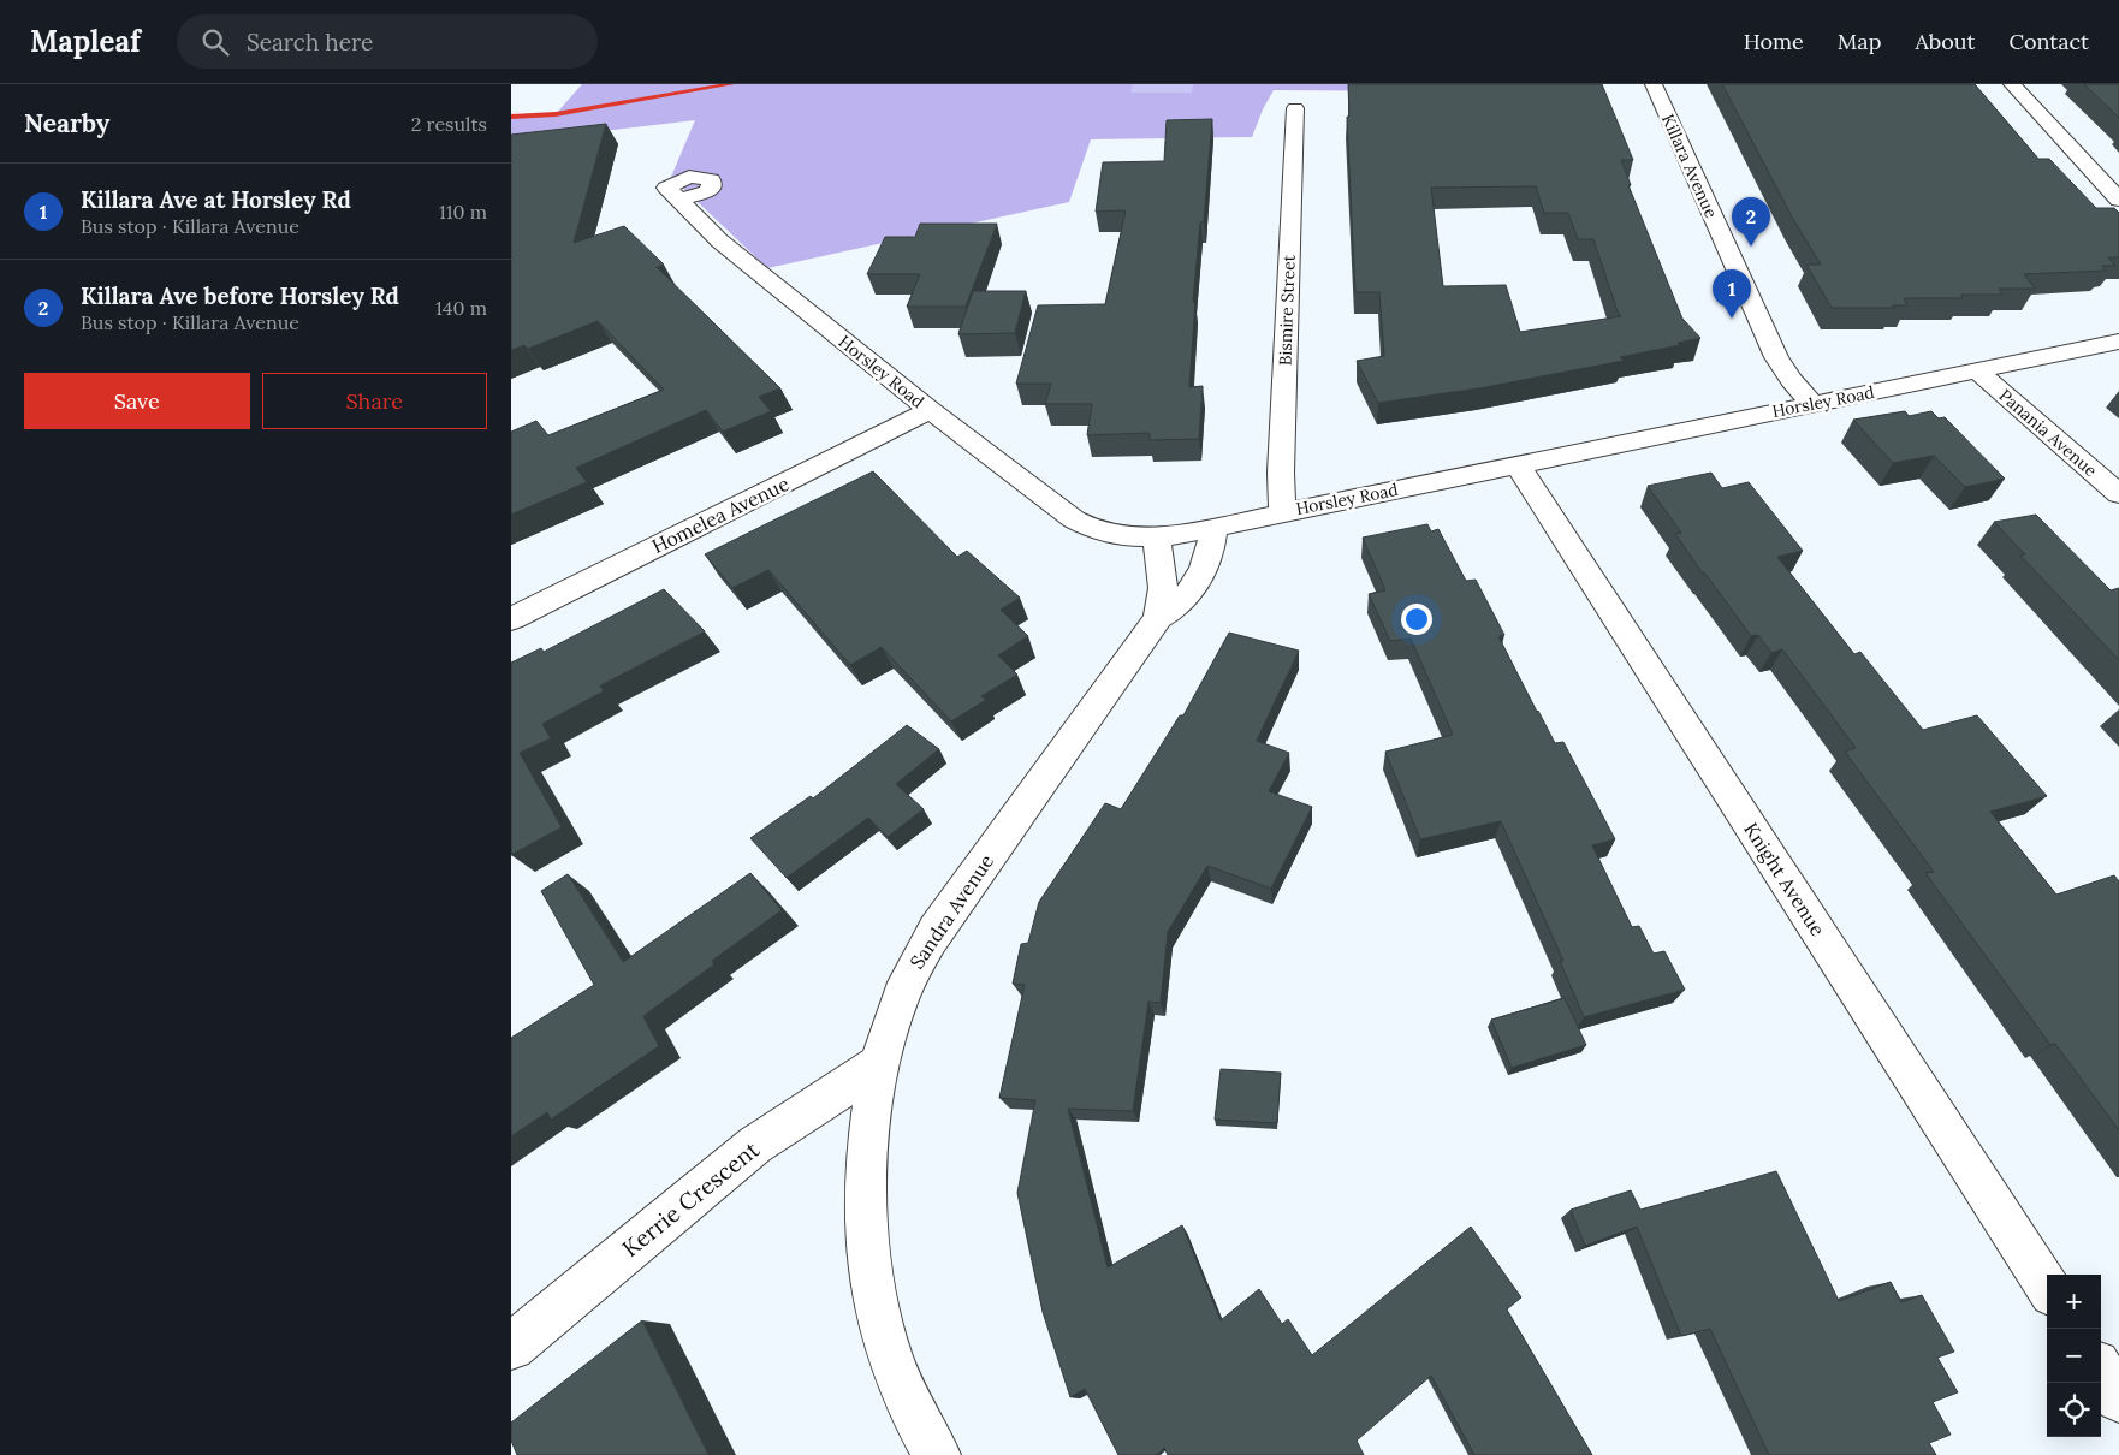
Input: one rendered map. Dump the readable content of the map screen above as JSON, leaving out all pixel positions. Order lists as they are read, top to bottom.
{
  "streets": {
    "street": [
      "Killara Avenue",
      "Bismire Street",
      "Horsley Road",
      "Panania Avenue",
      "Homelea Avenue",
      "Knight Avenue",
      "Sandra Avenue",
      "Kerrie Crescent"
    ]
  },
  "crossings": [
    ["Killara Avenue", "Horsley Road"],
    ["Bismire Street", "Horsley Road"],
    ["Horsley Road", "Panania Avenue"],
    ["Horsley Road", "Homelea Avenue"],
    ["Horsley Road", "Knight Avenue"],
    ["Horsley Road", "Sandra Avenue"],
    ["Sandra Avenue", "Kerrie Crescent"]
  ],
  "page": {
    "header": "Mapleaf",
    "search": "Search here",
    "nav": [
      "Home",
      "Map",
      "About",
      "Contact"
    ],
    "heading": ["Nearby", "2 results"],
    "list": [
      {
        "mark": "1",
        "name": "Killara Ave at Horsley Rd",
        "note": "Bus stop · Killara Avenue",
        "value": "110 m"
      },
      {
        "mark": "2",
        "name": "Killara Ave before Horsley Rd",
        "note": "Bus stop · Killara Avenue",
        "value": "140 m"
      }
    ],
    "pins": ["2", "1"],
    "buttons": ["Save", "Share"],
    "map_buttons": ["+", "−"]
  }
}
